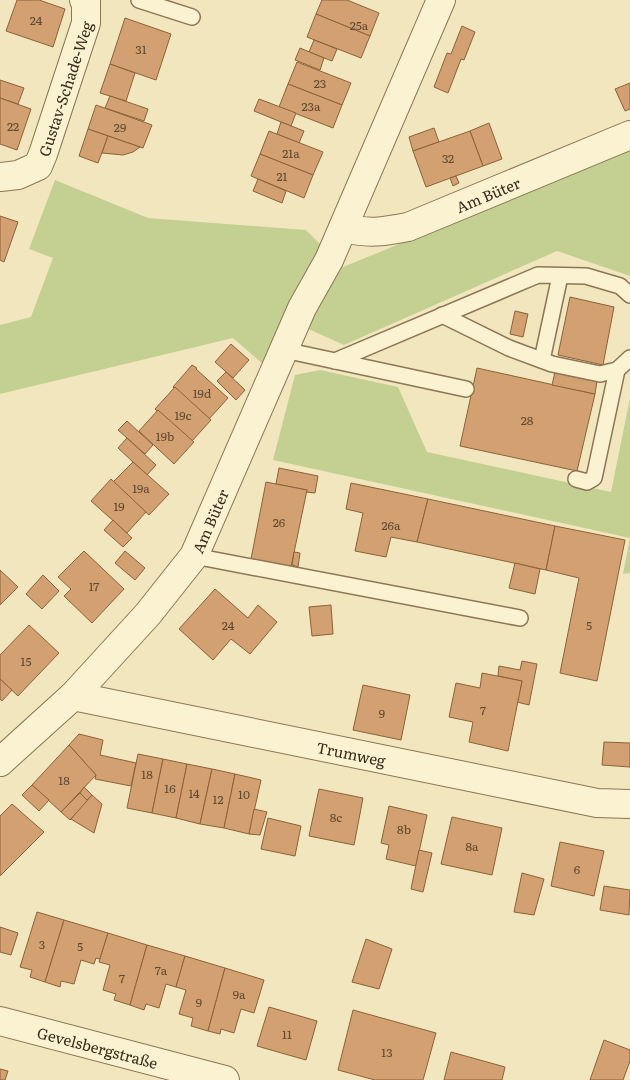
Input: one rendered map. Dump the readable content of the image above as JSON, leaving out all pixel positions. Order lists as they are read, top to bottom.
{
  "streets": {
    "street": [
      "Gustav-Schade-Weg",
      "Am Büter",
      "Trumweg",
      "Gevelsbergstraße"
    ]
  },
  "crossings": [
    ["Am Büter", "Trumweg"]
  ],
  "house_numbers": [
    "24",
    "25a",
    "31",
    "23",
    "23a",
    "22",
    "29",
    "21a",
    "32",
    "21",
    "19d",
    "19c",
    "28",
    "19b",
    "19a",
    "19",
    "26",
    "26a",
    "17",
    "24",
    "5",
    "15",
    "7",
    "9",
    "18",
    "18",
    "16",
    "14",
    "10",
    "12",
    "8c",
    "8b",
    "8a",
    "6",
    "3",
    "5",
    "7a",
    "7",
    "9a",
    "9",
    "11",
    "13"
  ]
}
